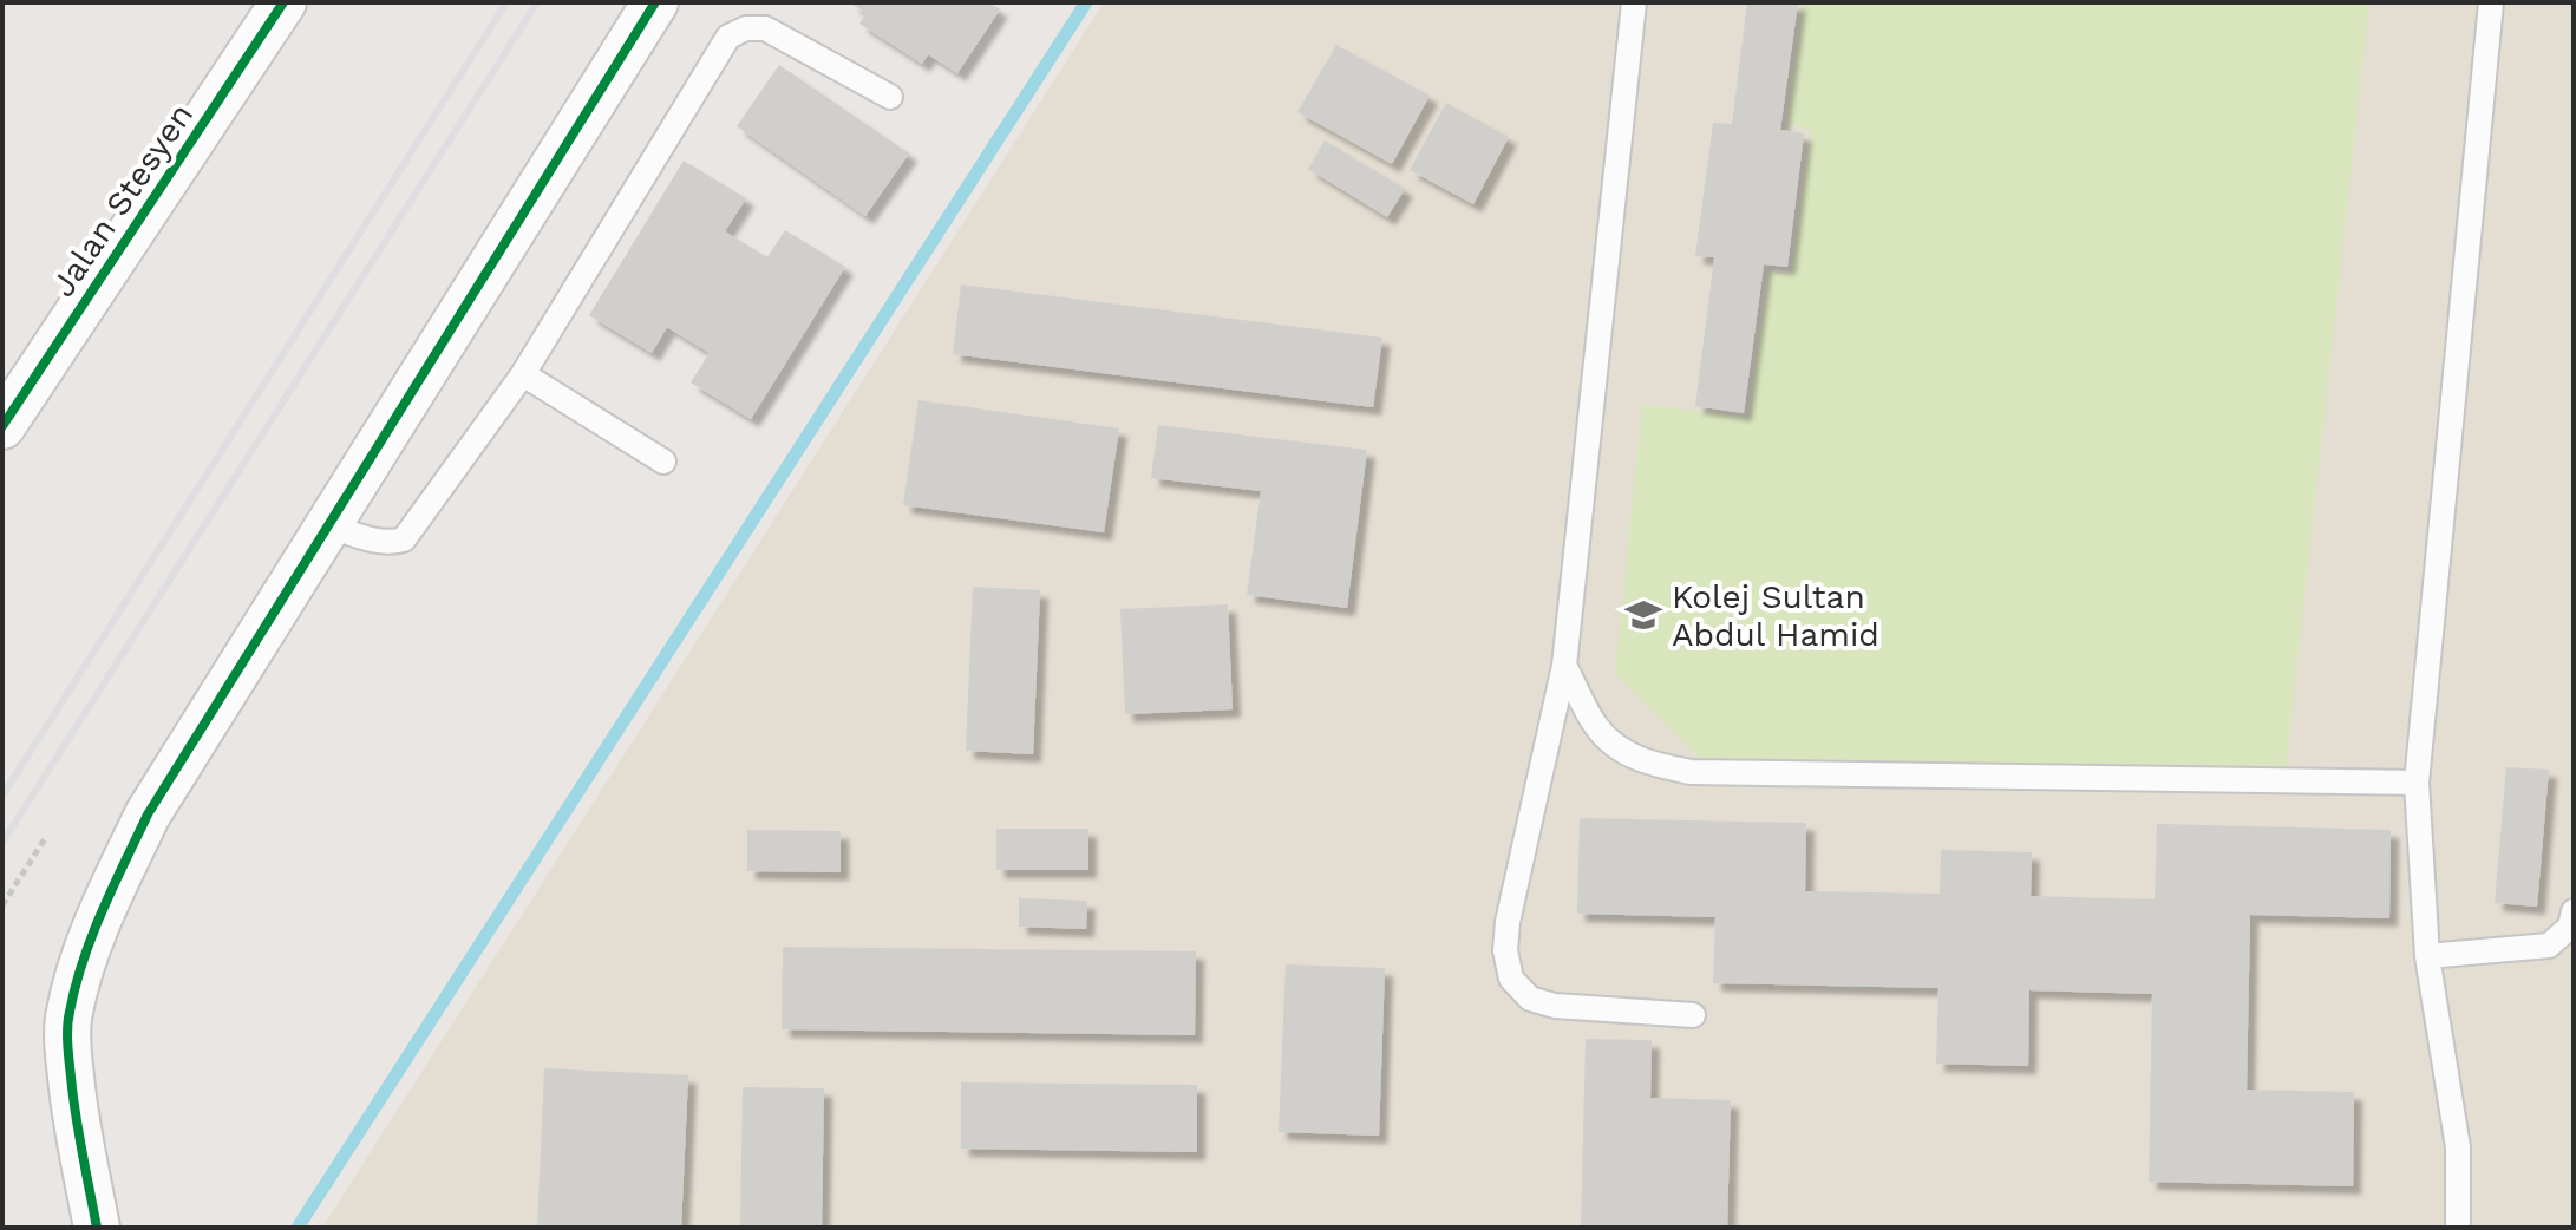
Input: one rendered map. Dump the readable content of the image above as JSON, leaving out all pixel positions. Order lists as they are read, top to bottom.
{
  "streets": {
    "street": ["Jalan Stesyen"]
  },
  "places": {
    "school or university": ["Kolej Sultan Abdul Hamid"]
  }
}
